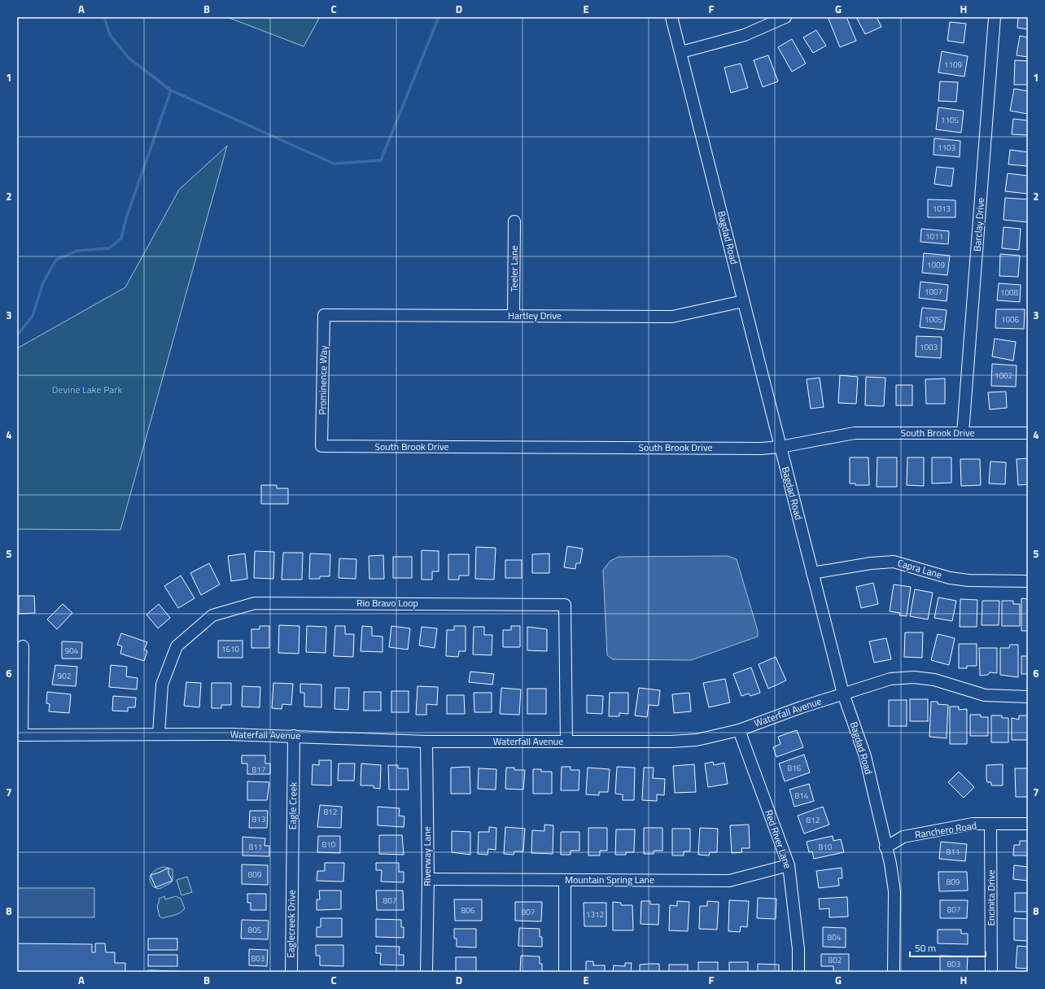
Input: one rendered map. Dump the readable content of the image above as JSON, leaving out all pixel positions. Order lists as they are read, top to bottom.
{
  "streets": {
    "street": [
      "Barclay Drive",
      "Bagdad Road",
      "Teeler Lane",
      "Hartley Drive",
      "Prominence Way",
      "South Brook Drive",
      "Capra Lane",
      "Rio Bravo Loop",
      "Waterfall Avenue",
      "Eagle Creek",
      "Ranchero Road",
      "Red River Lane",
      "Riverway Lane",
      "Mountain Spring Lane",
      "Encinita Drive",
      "Eaglecreek Drive"
    ]
  },
  "crossings": [
    ["Barclay Drive", "South Brook Drive"],
    ["Bagdad Road", "Hartley Drive"],
    ["Bagdad Road", "South Brook Drive"],
    ["Bagdad Road", "Capra Lane"],
    ["Bagdad Road", "Waterfall Avenue"],
    ["Bagdad Road", "Ranchero Road"],
    ["Teeler Lane", "Hartley Drive"],
    ["Hartley Drive", "Prominence Way"],
    ["Prominence Way", "South Brook Drive"],
    ["Rio Bravo Loop", "Waterfall Avenue"],
    ["Waterfall Avenue", "Eagle Creek"],
    ["Waterfall Avenue", "Red River Lane"],
    ["Waterfall Avenue", "Riverway Lane"],
    ["Eagle Creek", "Eaglecreek Drive"],
    ["Ranchero Road", "Encinita Drive"],
    ["Red River Lane", "Mountain Spring Lane"],
    ["Riverway Lane", "Mountain Spring Lane"]
  ],
  "parks": ["Devine Lake Park"],
  "house_numbers": [
    "1109",
    "1105",
    "1103",
    "1013",
    "1011",
    "1009",
    "1007",
    "1008",
    "1005",
    "1006",
    "1003",
    "1002",
    "1610",
    "904",
    "902",
    "816",
    "817",
    "814",
    "812",
    "813",
    "812",
    "810",
    "811",
    "810",
    "811",
    "809",
    "809",
    "807",
    "807",
    "806",
    "807",
    "1312",
    "805",
    "804",
    "803",
    "802",
    "803"
  ],
  "scale_bar": "50 m",
  "grid": {
    "columns": [
      "A",
      "B",
      "C",
      "D",
      "E",
      "F",
      "G",
      "H"
    ],
    "rows": [
      "1",
      "2",
      "3",
      "4",
      "5",
      "6",
      "7",
      "8"
    ]
  }
}
